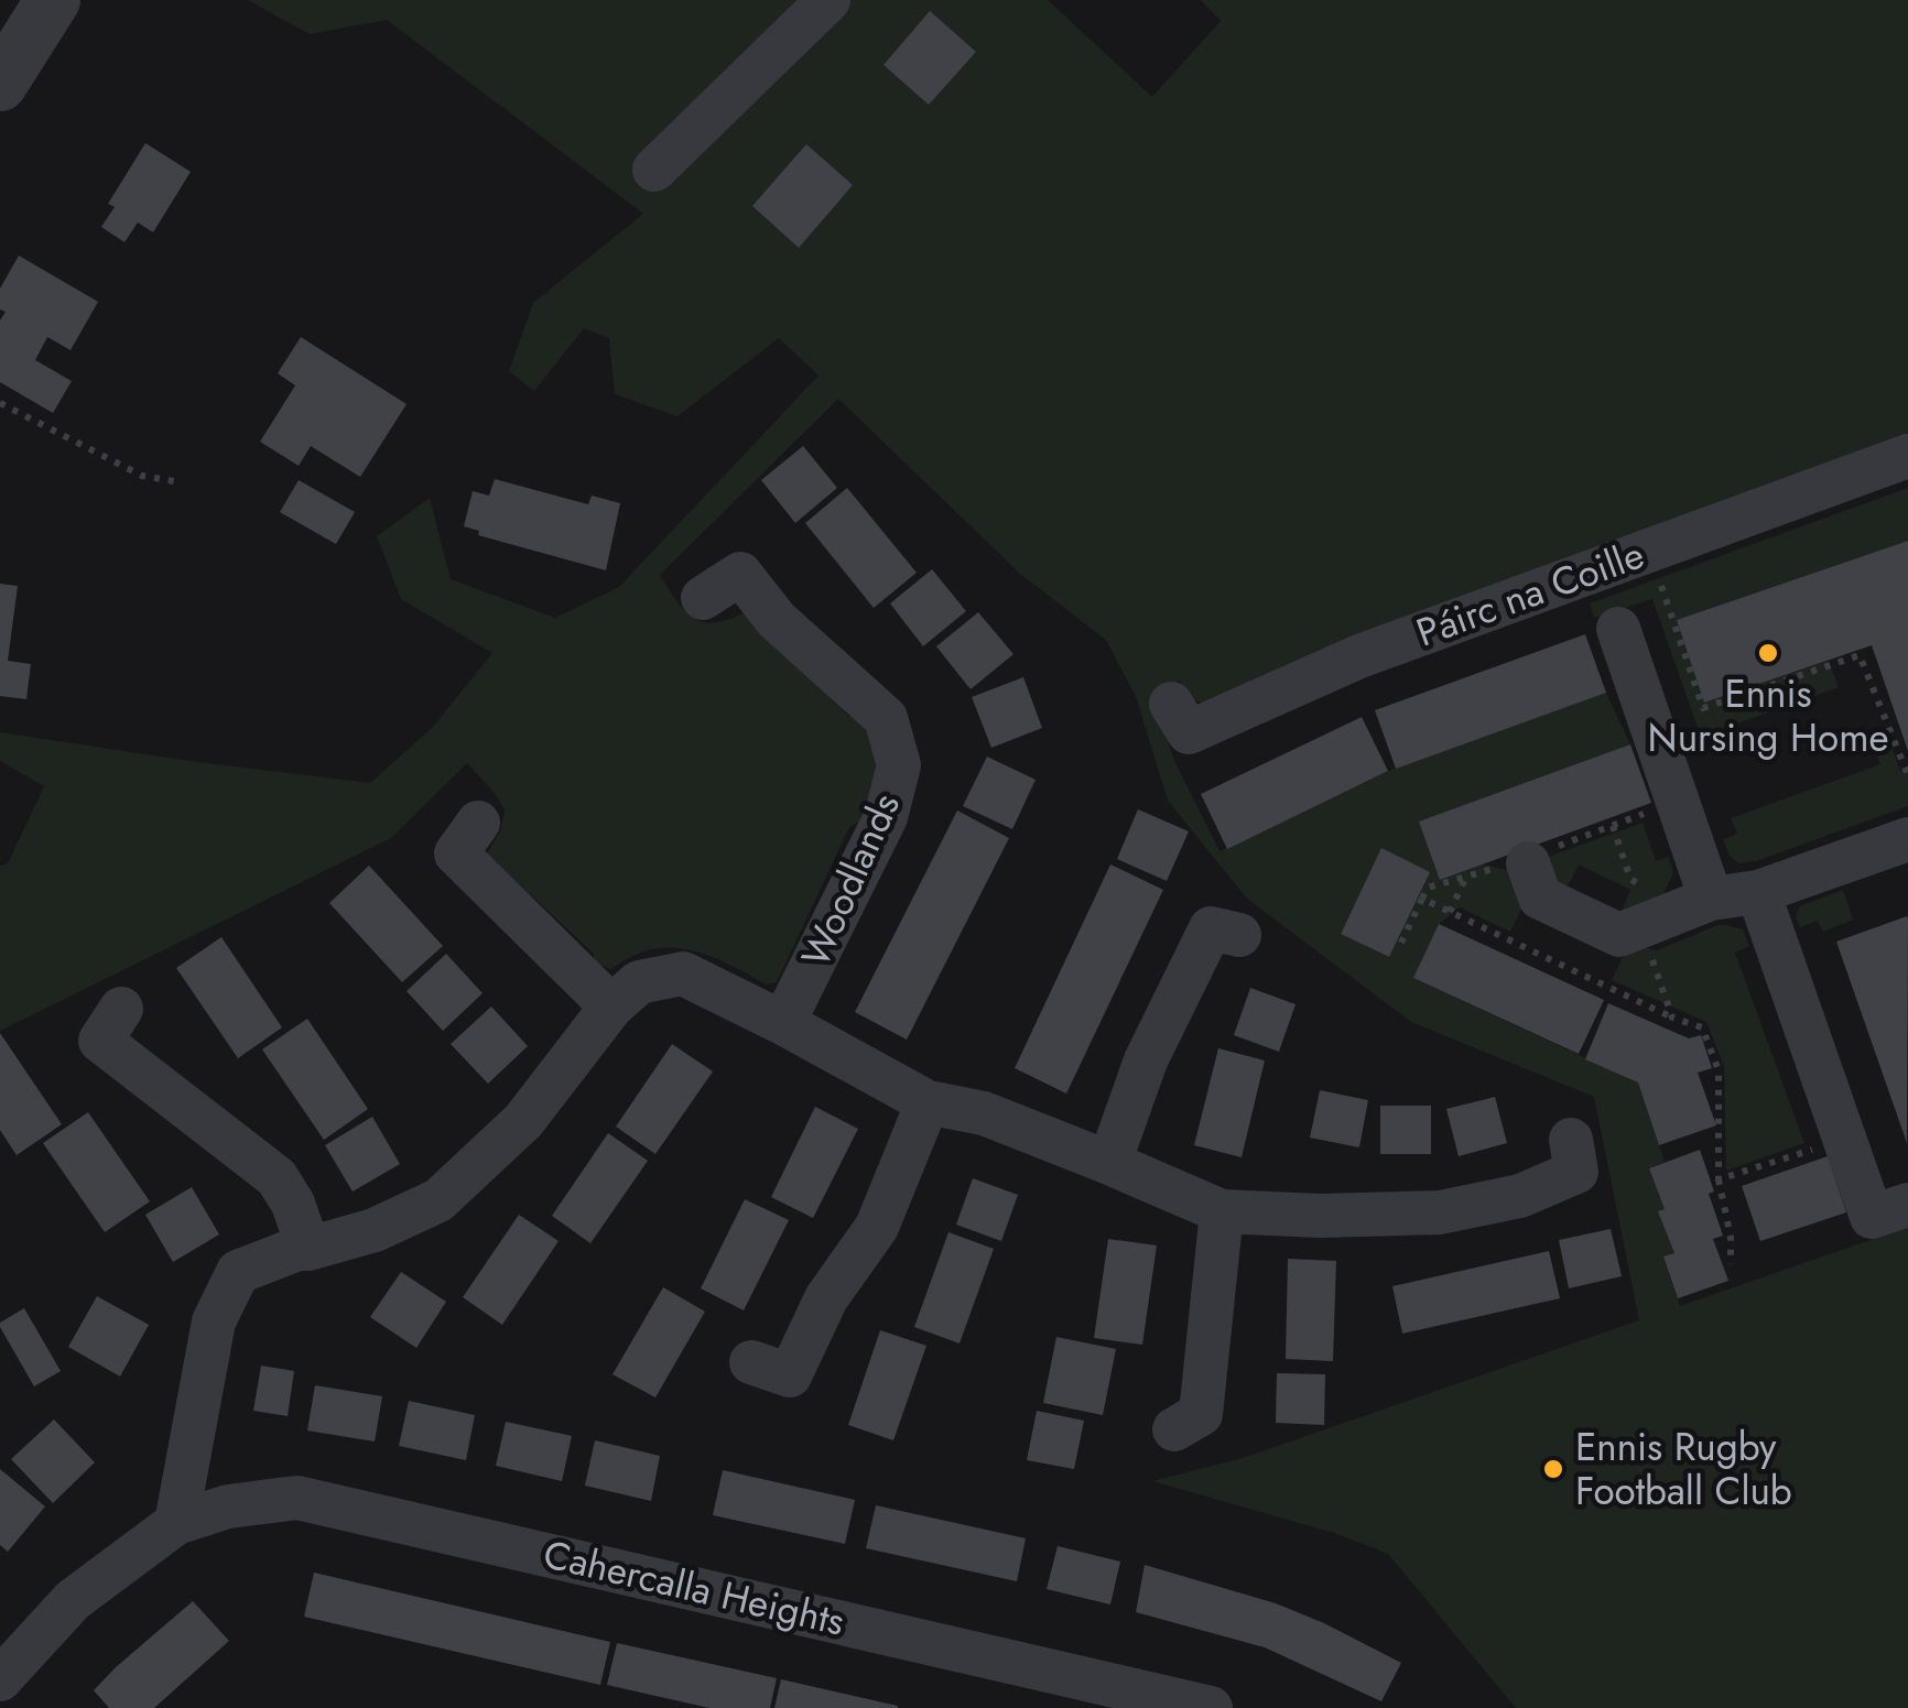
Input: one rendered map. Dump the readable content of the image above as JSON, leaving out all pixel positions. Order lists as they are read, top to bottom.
{
  "streets": {
    "street": ["Páirc na Coille", "Woodlands", "Cahercalla Heights"]
  },
  "places": ["Ennis Nursing Home", "Ennis Rugby Football Club"]
}
